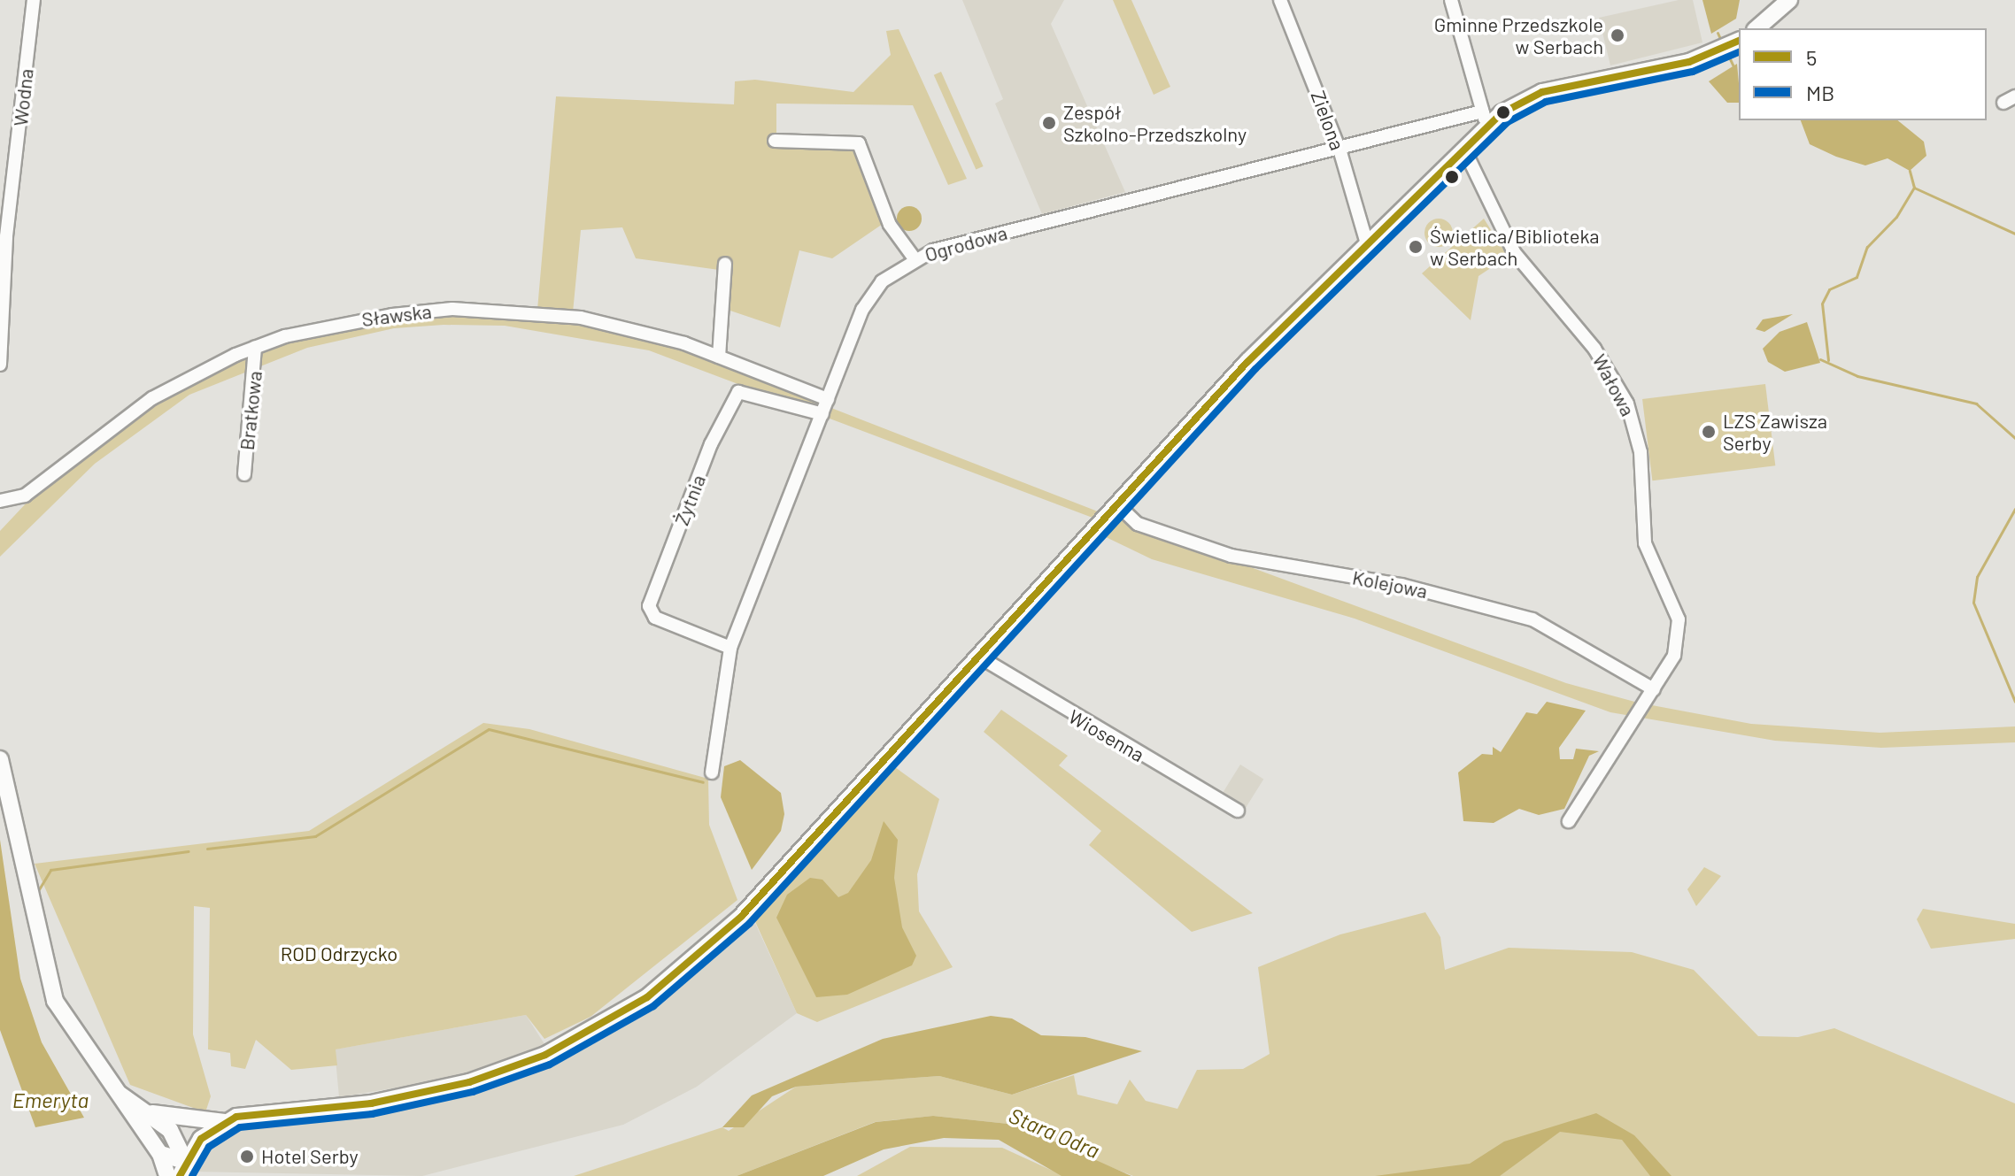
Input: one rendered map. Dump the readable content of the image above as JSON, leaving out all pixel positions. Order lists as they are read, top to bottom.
{
  "streets": {
    "street": [
      "Wodna",
      "Zielona",
      "Ogrodowa",
      "Sławska",
      "Wałowa",
      "Bratkowa",
      "Żytnia",
      "Kolejowa",
      "Wiosenna"
    ]
  },
  "crossings": [
    ["Zielona", "Ogrodowa"],
    ["Ogrodowa", "Sławska"],
    ["Ogrodowa", "Żytnia"],
    ["Sławska", "Bratkowa"],
    ["Wałowa", "Kolejowa"]
  ],
  "water": ["Emeryta", "Stara Odra"],
  "parks": ["ROD Odrzycko"],
  "places": [
    "Gminne Przedszkole w Serbach",
    "Zespół Szkolno-Przedszkolny",
    "Świetlica/Biblioteka w Serbach",
    "LZS Zawisza Serby",
    "Hotel Serby"
  ],
  "lines": ["transit line 5", "transit line MB"],
  "legend": ["5", "MB"]
}
